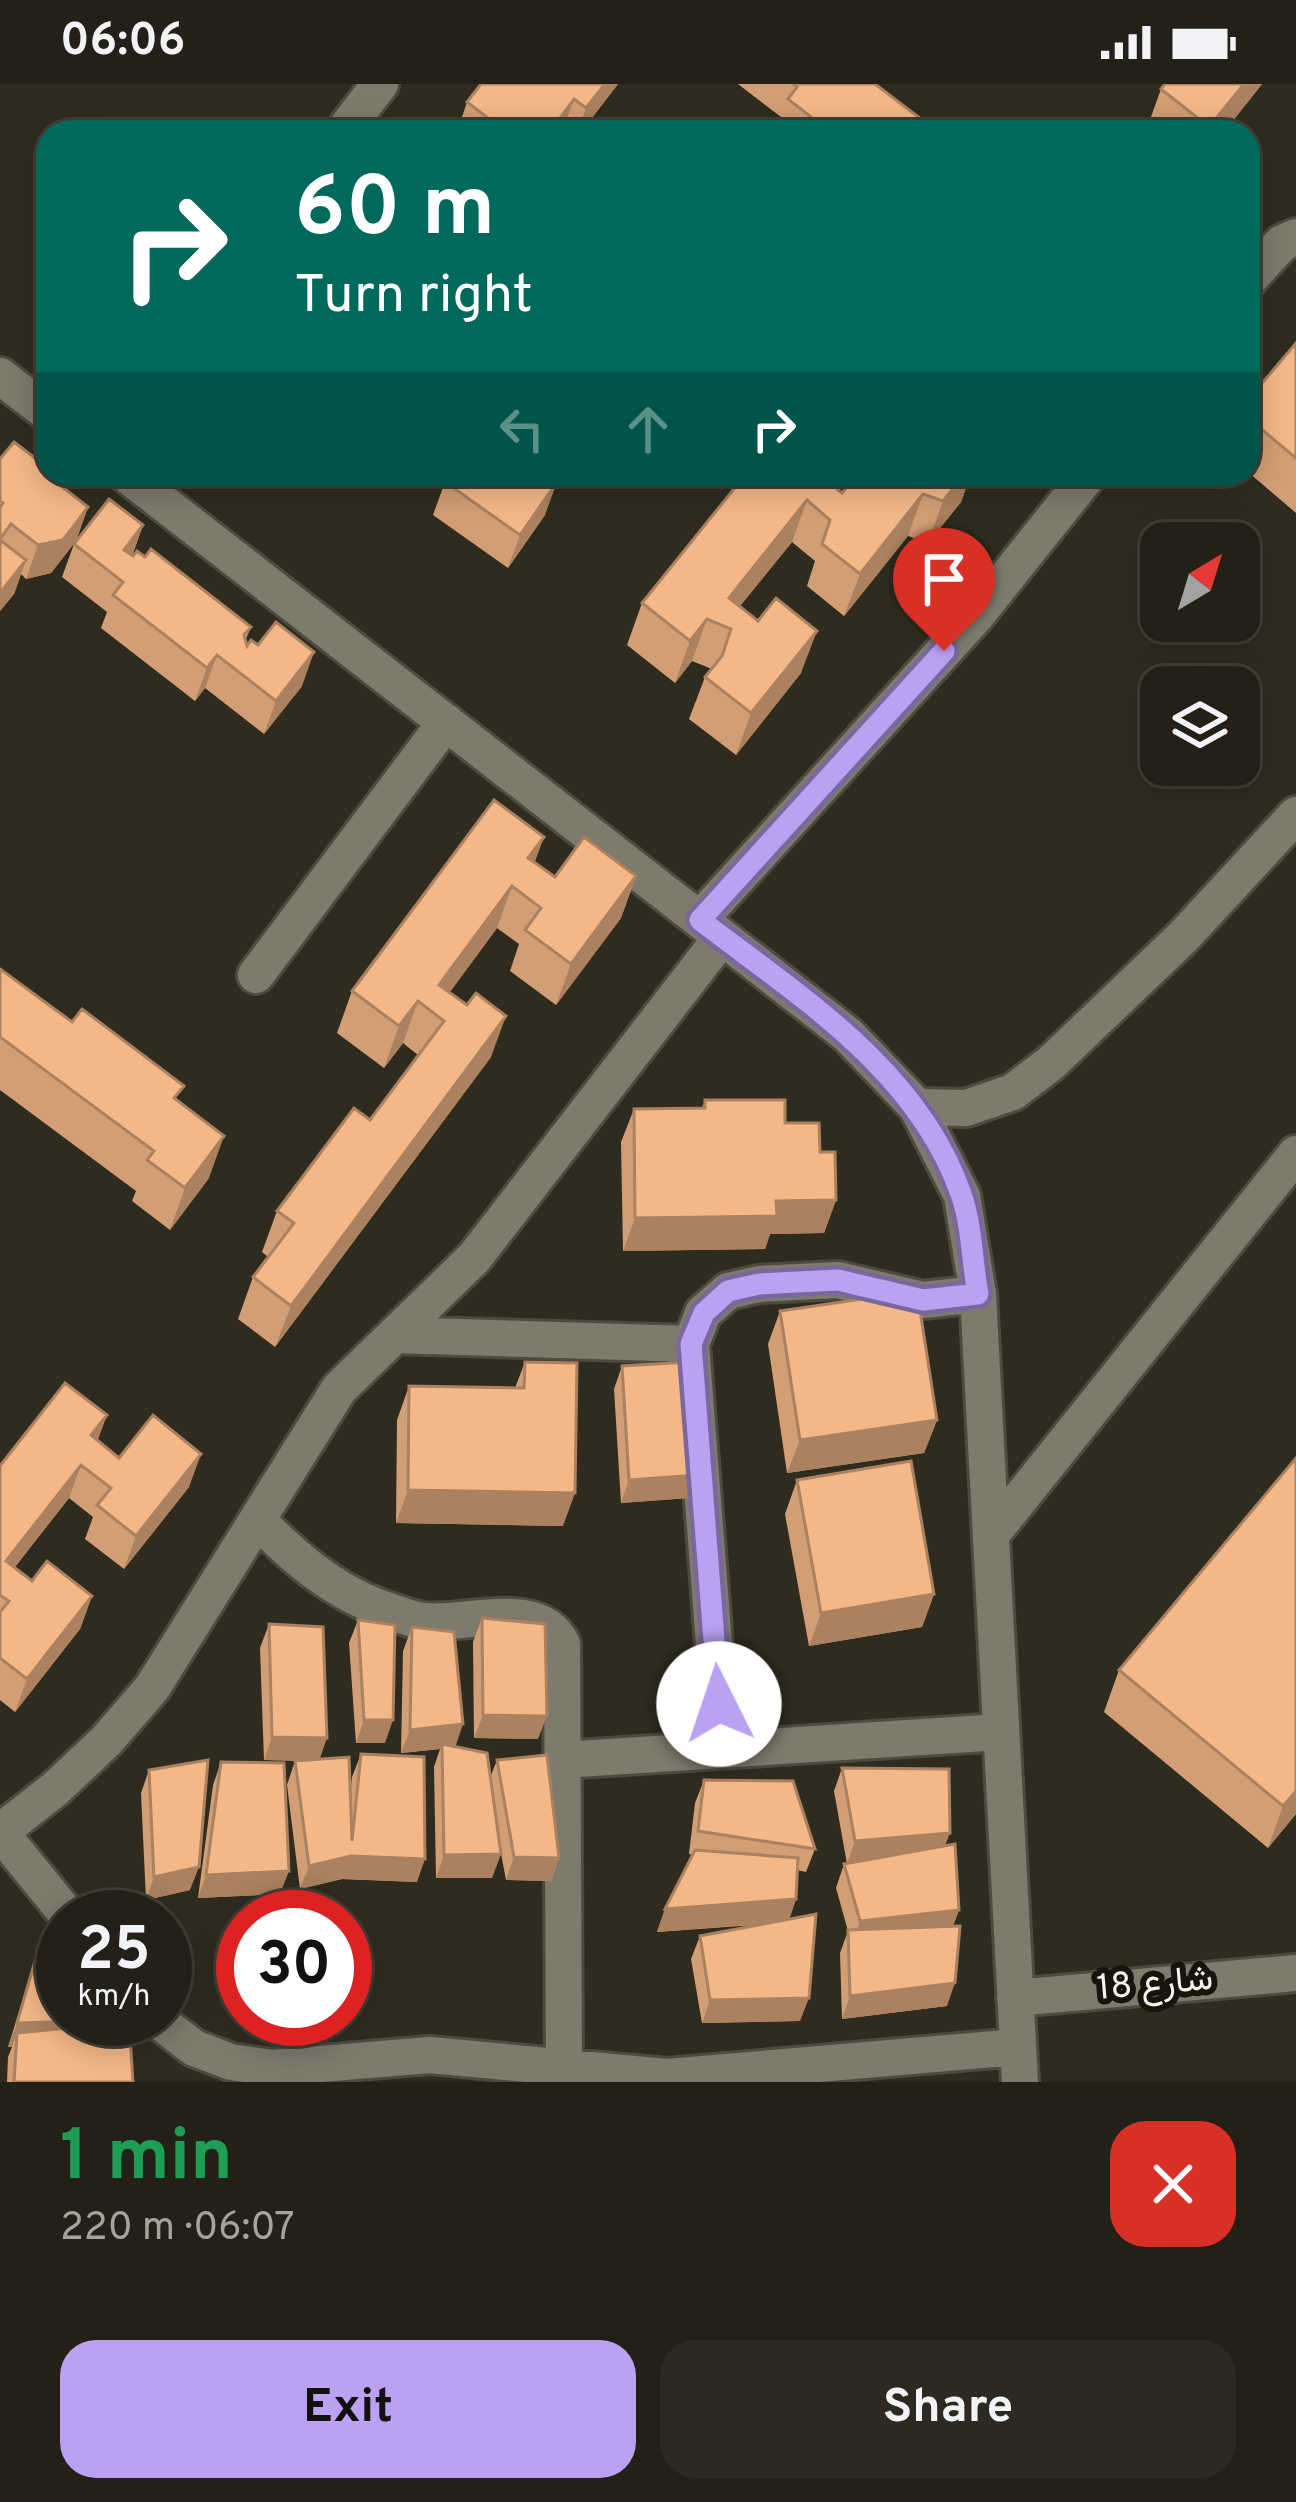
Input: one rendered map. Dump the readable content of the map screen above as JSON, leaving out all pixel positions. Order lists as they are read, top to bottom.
{
  "streets": {
    "street": ["شارع 18"]
  },
  "north": "top right",
  "page": {
    "status": "06:06",
    "turn": ["60 m", "Turn right"],
    "speed": "25 km/h",
    "limit": "30",
    "heading": ["1 min", "220 m · 06:07"],
    "buttons": ["Exit", "Share"]
  }
}
